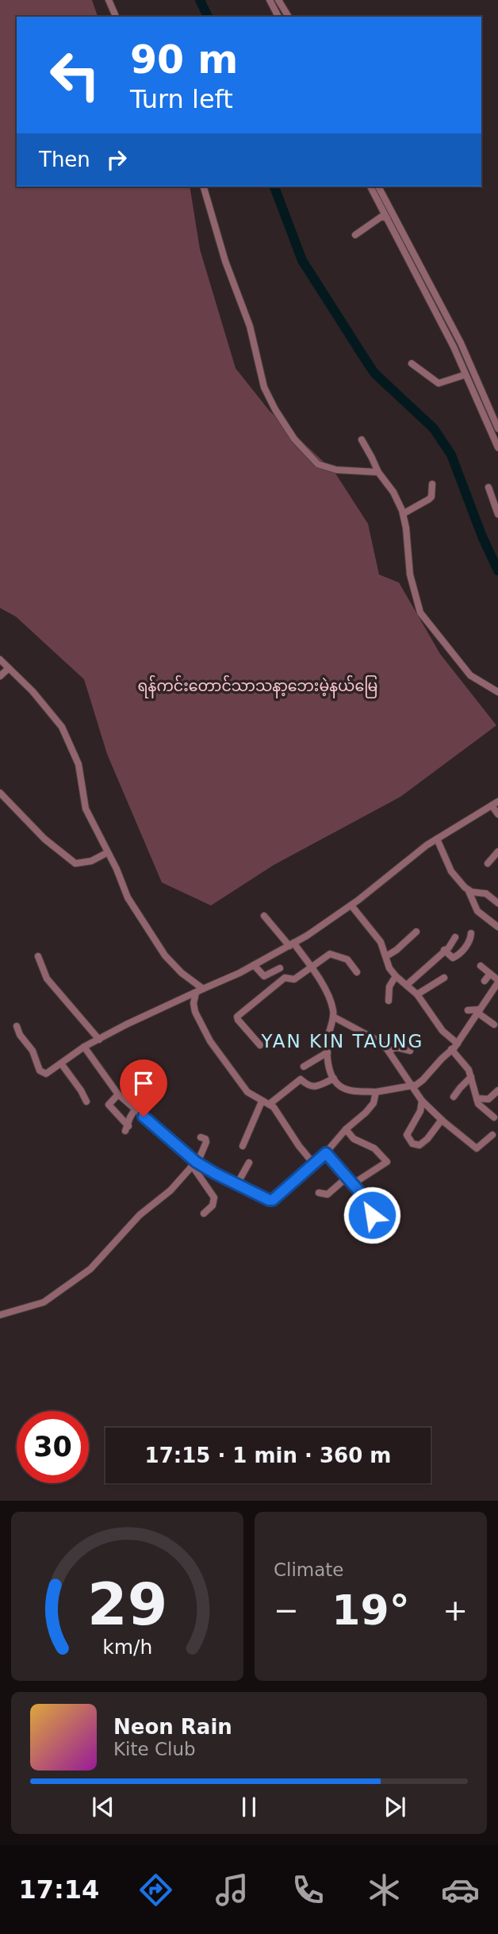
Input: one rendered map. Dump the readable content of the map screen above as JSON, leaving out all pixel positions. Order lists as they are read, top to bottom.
{
  "districts": ["YAN KIN TAUNG"],
  "parks": ["ရန်ကင်းတောင်သာသနာ့ဘေးမဲ့နယ်မြေ"],
  "page": {
    "turn": ["90 m", "Turn left"],
    "then": "Then",
    "limit": "30",
    "trip": "17:15 · 1 min · 360 m",
    "tile": "Climate",
    "heat": ["−", "19°", "+"],
    "song": ["Neon Rain", "Kite Club"],
    "tabs": "17:14",
    "gauge": ["29", "km/h"]
  }
}
